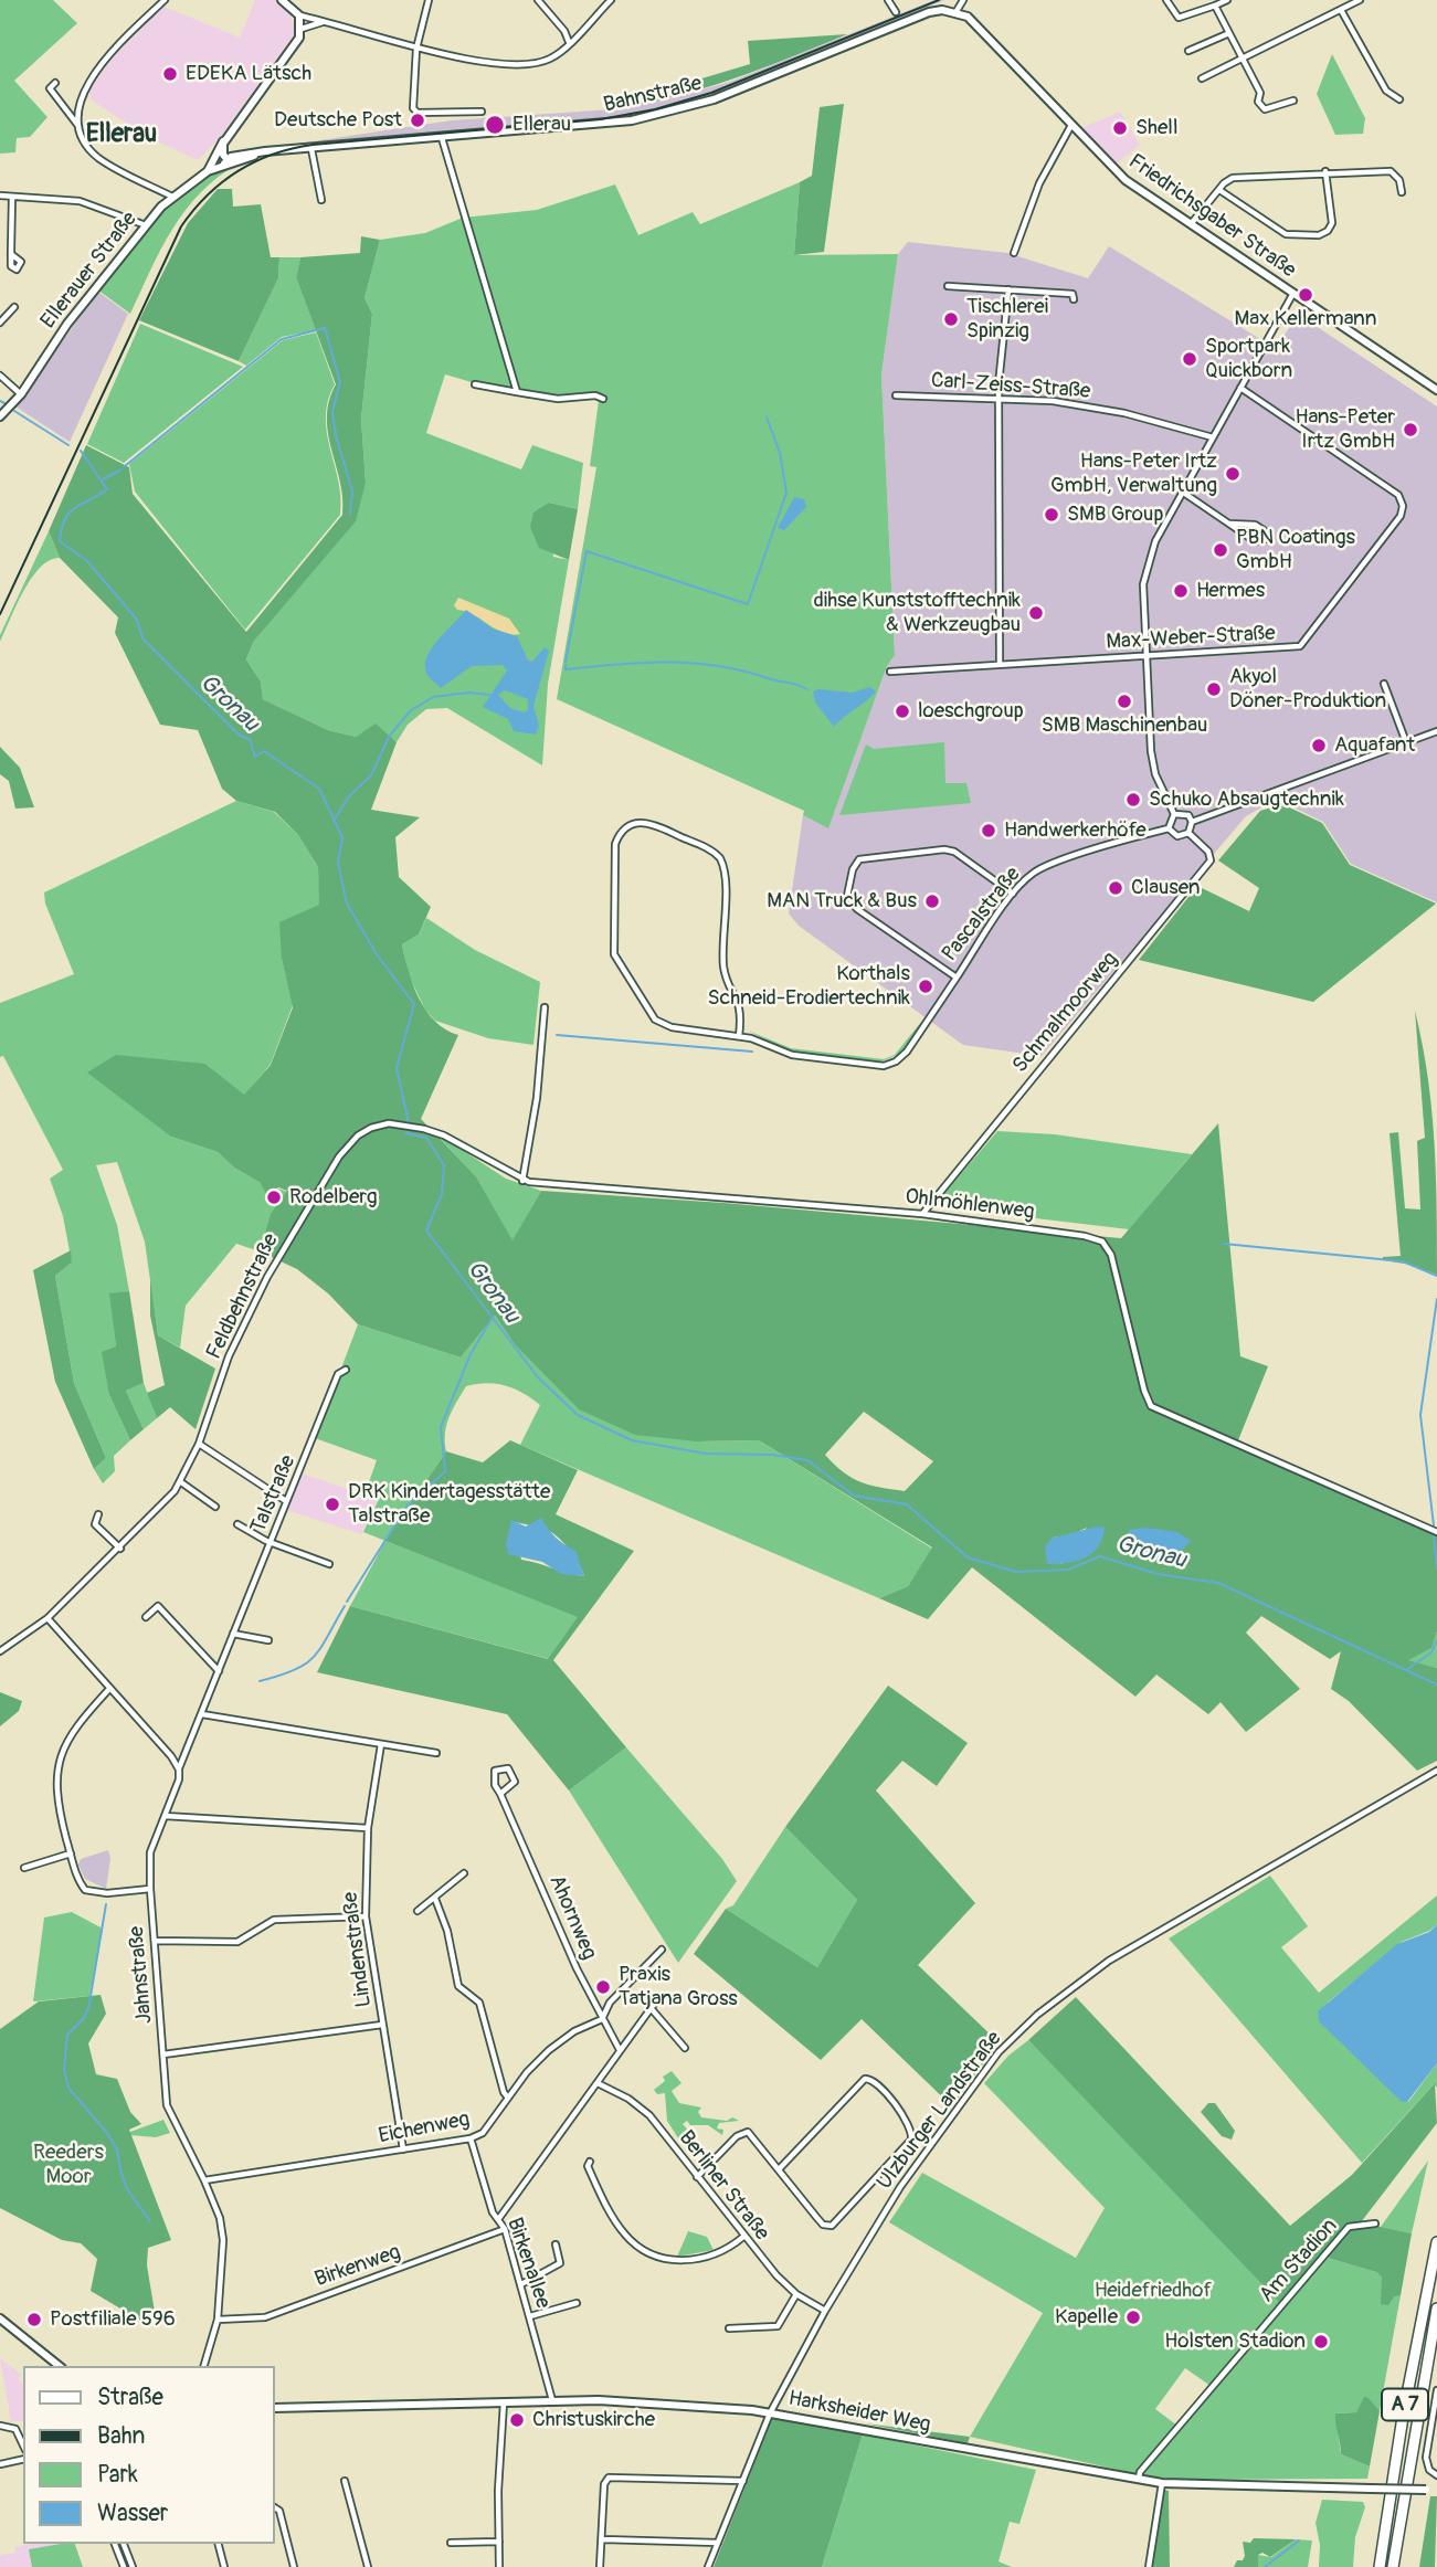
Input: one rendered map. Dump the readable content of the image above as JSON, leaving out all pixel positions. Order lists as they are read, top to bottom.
{
  "streets": {
    "highway": ["A 7"],
    "main road": [
      "Bahnstraße",
      "Friedrichsgaber Straße",
      "Ellerauer Straße",
      "Harksheider Weg"
    ],
    "street": [
      "Carl-Zeiss-Straße",
      "Max-Weber-Straße",
      "Pascalstraße",
      "Schmalmoorweg",
      "Ohlmöhlenweg",
      "Feldbehnstraße",
      "Talstraße",
      "Ahornweg",
      "Lindenstraße",
      "Jahnstraße",
      "Ulzburger Landstraße",
      "Eichenweg",
      "Berliner Straße",
      "Am Stadion",
      "Birkenallee",
      "Birkenweg"
    ]
  },
  "crossings": [
    ["Bahnstraße", "Friedrichsgaber Straße"],
    ["Bahnstraße", "Ellerauer Straße"],
    ["Pascalstraße", "Schmalmoorweg"],
    ["Schmalmoorweg", "Ohlmöhlenweg"],
    ["Ohlmöhlenweg", "Feldbehnstraße"],
    ["Talstraße", "Jahnstraße"],
    ["Ahornweg", "Eichenweg"],
    ["Lindenstraße", "Eichenweg"],
    ["Jahnstraße", "Eichenweg"],
    ["Jahnstraße", "Birkenweg"],
    ["Ulzburger Landstraße", "Berliner Straße"],
    ["Ulzburger Landstraße", "Harksheider Weg"],
    ["Eichenweg", "Birkenallee"],
    ["Am Stadion", "Harksheider Weg"],
    ["Birkenallee", "Birkenweg"],
    ["Birkenallee", "Harksheider Weg"]
  ],
  "districts": ["Ellerau"],
  "water": ["Gronau"],
  "parks": ["Reeders Moor", "Heidefriedhof"],
  "places": [
    "EDEKA Lätsch",
    "Deutsche Post",
    "Ellerau",
    "Shell",
    "Max Kellermann",
    "Tischlerei Spinzig",
    "Sportpark Quickborn",
    "Hans-Peter Irtz GmbH",
    "Hans-Peter Irtz GmbH, Verwaltung",
    "SMB Group",
    "PBN Coatings GmbH",
    "Hermes",
    "dihse Kunststofftechnik & Werkzeugbau",
    "Akyol Döner-Produktion",
    "SMB Maschinenbau",
    "loeschgroup",
    "Aquafant",
    "Schuko Absaugtechnik",
    "Handwerkerhöfe",
    "Clausen",
    "MAN Truck & Bus",
    "Korthals Schneid-Erodiertechnik",
    "Rodelberg",
    "DRK Kindertagesstätte Talstraße",
    "Praxis Tatjana Gross",
    "Kapelle",
    "Postfiliale 596",
    "Holsten Stadion",
    "Christuskirche"
  ],
  "legend": [
    "Straße",
    "Bahn",
    "Park",
    "Wasser"
  ]
}
